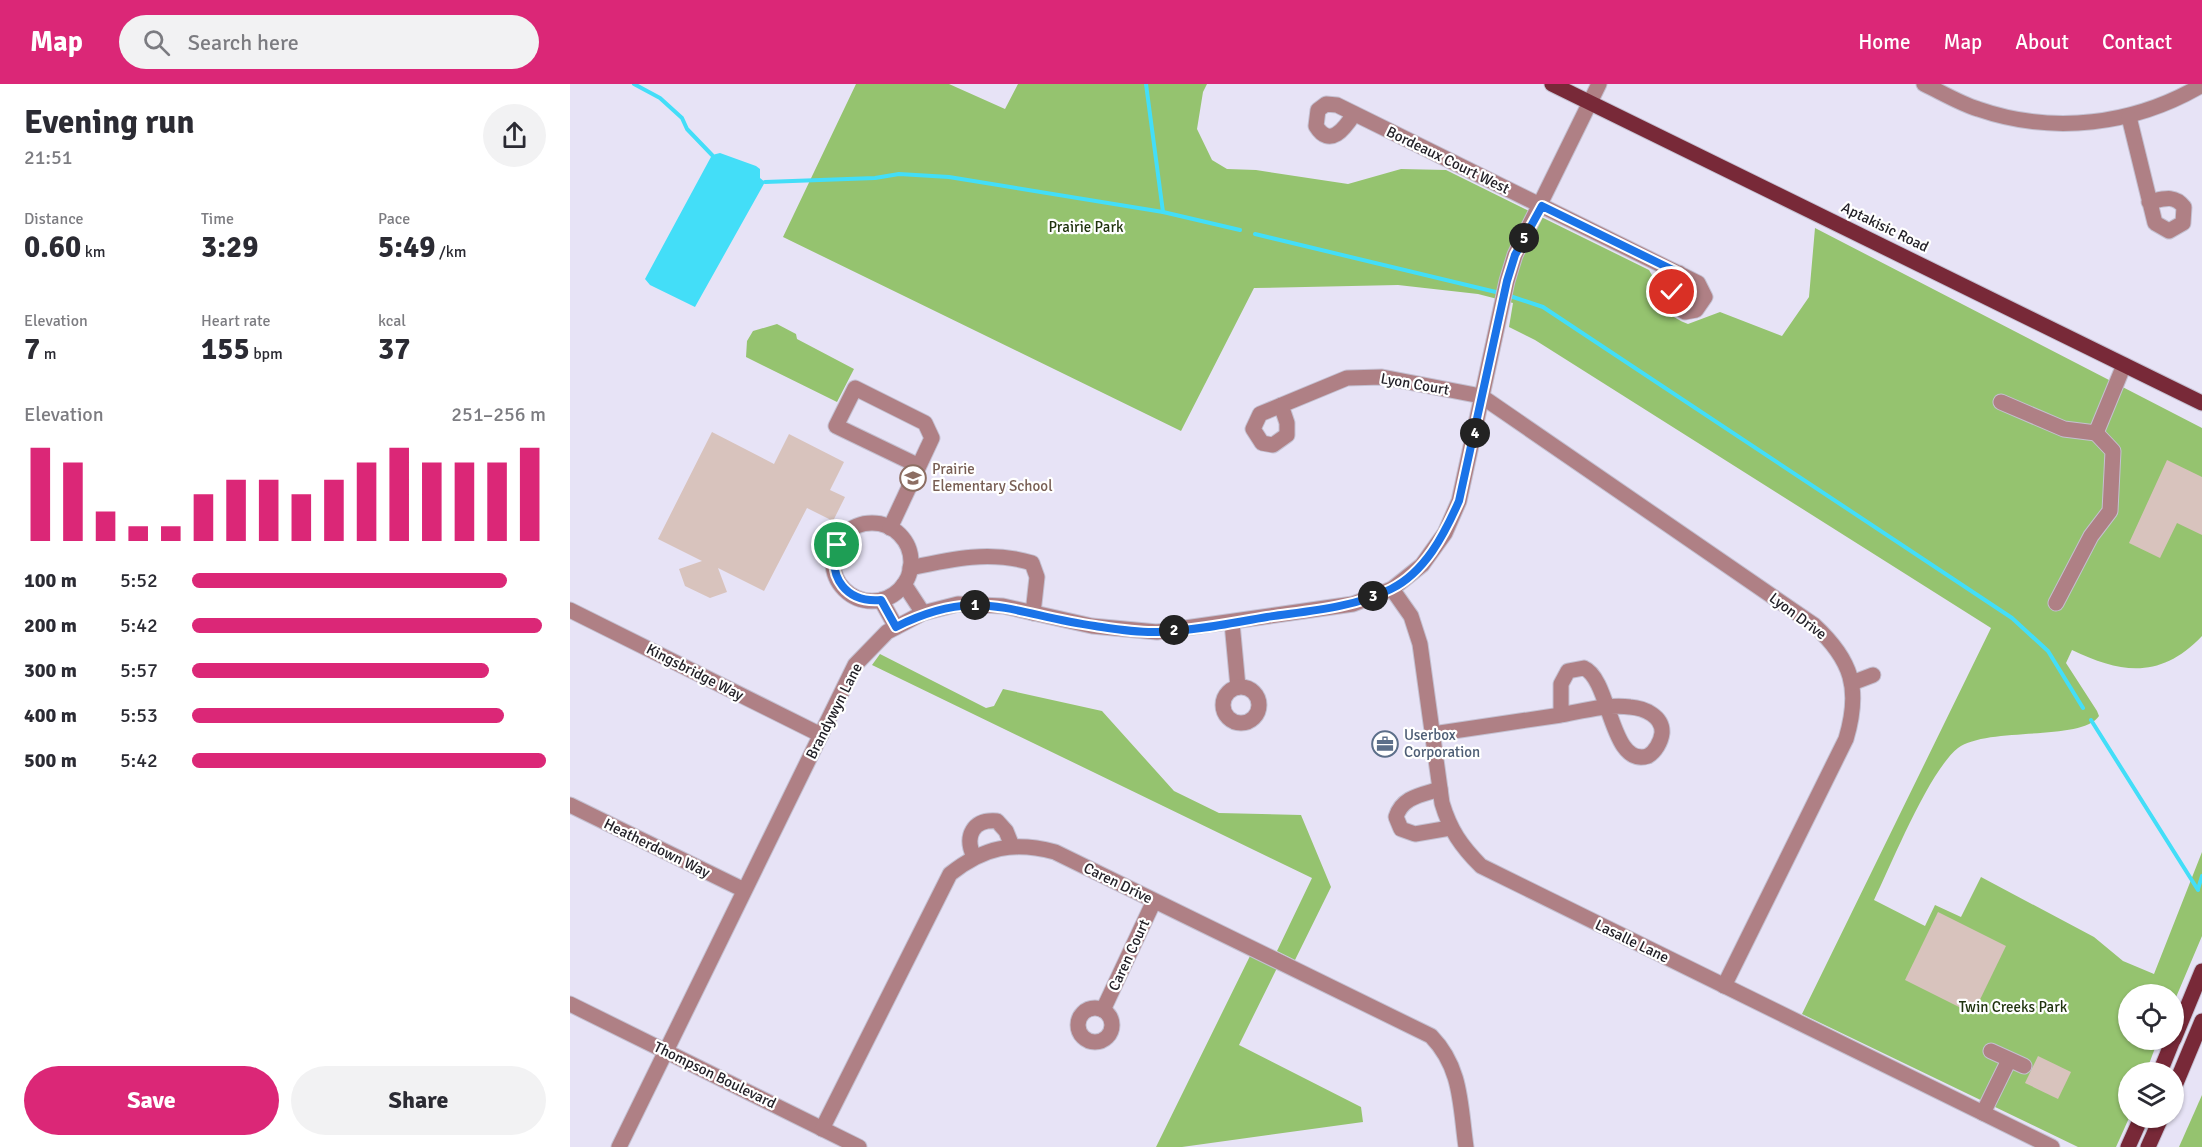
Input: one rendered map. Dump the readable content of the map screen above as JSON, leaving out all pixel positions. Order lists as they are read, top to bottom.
{
  "streets": {
    "main road": ["Aptakisic Road"],
    "street": [
      "Bordeaux Court West",
      "Lyon Court",
      "Lyon Drive",
      "Kingsbridge Way",
      "Brandywyn Lane",
      "Heatherdown Way",
      "Caren Drive",
      "Lasalle Lane",
      "Caren Court",
      "Thompson Boulevard"
    ]
  },
  "crossings": [
    ["Bordeaux Court West", "Brandywyn Lane"],
    ["Aptakisic Road", "Brandywyn Lane"],
    ["Lyon Court", "Lyon Drive"],
    ["Lyon Court", "Brandywyn Lane"],
    ["Lyon Drive", "Brandywyn Lane"],
    ["Lyon Drive", "Lasalle Lane"],
    ["Kingsbridge Way", "Brandywyn Lane"],
    ["Brandywyn Lane", "Heatherdown Way"],
    ["Brandywyn Lane", "Lasalle Lane"],
    ["Brandywyn Lane", "Thompson Boulevard"],
    ["Caren Drive", "Caren Court"],
    ["Caren Drive", "Thompson Boulevard"]
  ],
  "parks": ["Prairie Park", "Twin Creeks Park"],
  "places": {
    "school or university": ["Prairie Elementary School"],
    "office": ["Userbox Corporation"]
  },
  "page": {
    "header": "Map",
    "search": "Search here",
    "nav": [
      "Home",
      "Map",
      "About",
      "Contact"
    ],
    "heading": ["Evening run", "21:51"],
    "stats": [
      ["Distance", "0.60 km"],
      ["Time", "3:29"],
      ["Pace", "5:49 /km"],
      ["Elevation", "7 m"],
      ["Heart rate", "155 bpm"],
      ["kcal", "37"]
    ],
    "pins": [
      "5",
      "4",
      "3",
      "1",
      "2"
    ],
    "chart": ["Elevation", "251–256 m"],
    "list": [
      {
        "name": "100 m",
        "note": "5:52"
      },
      {
        "name": "200 m",
        "note": "5:42"
      },
      {
        "name": "300 m",
        "note": "5:57"
      },
      {
        "name": "400 m",
        "note": "5:53"
      },
      {
        "name": "500 m",
        "note": "5:42"
      }
    ],
    "buttons": ["Save", "Share"]
  }
}
